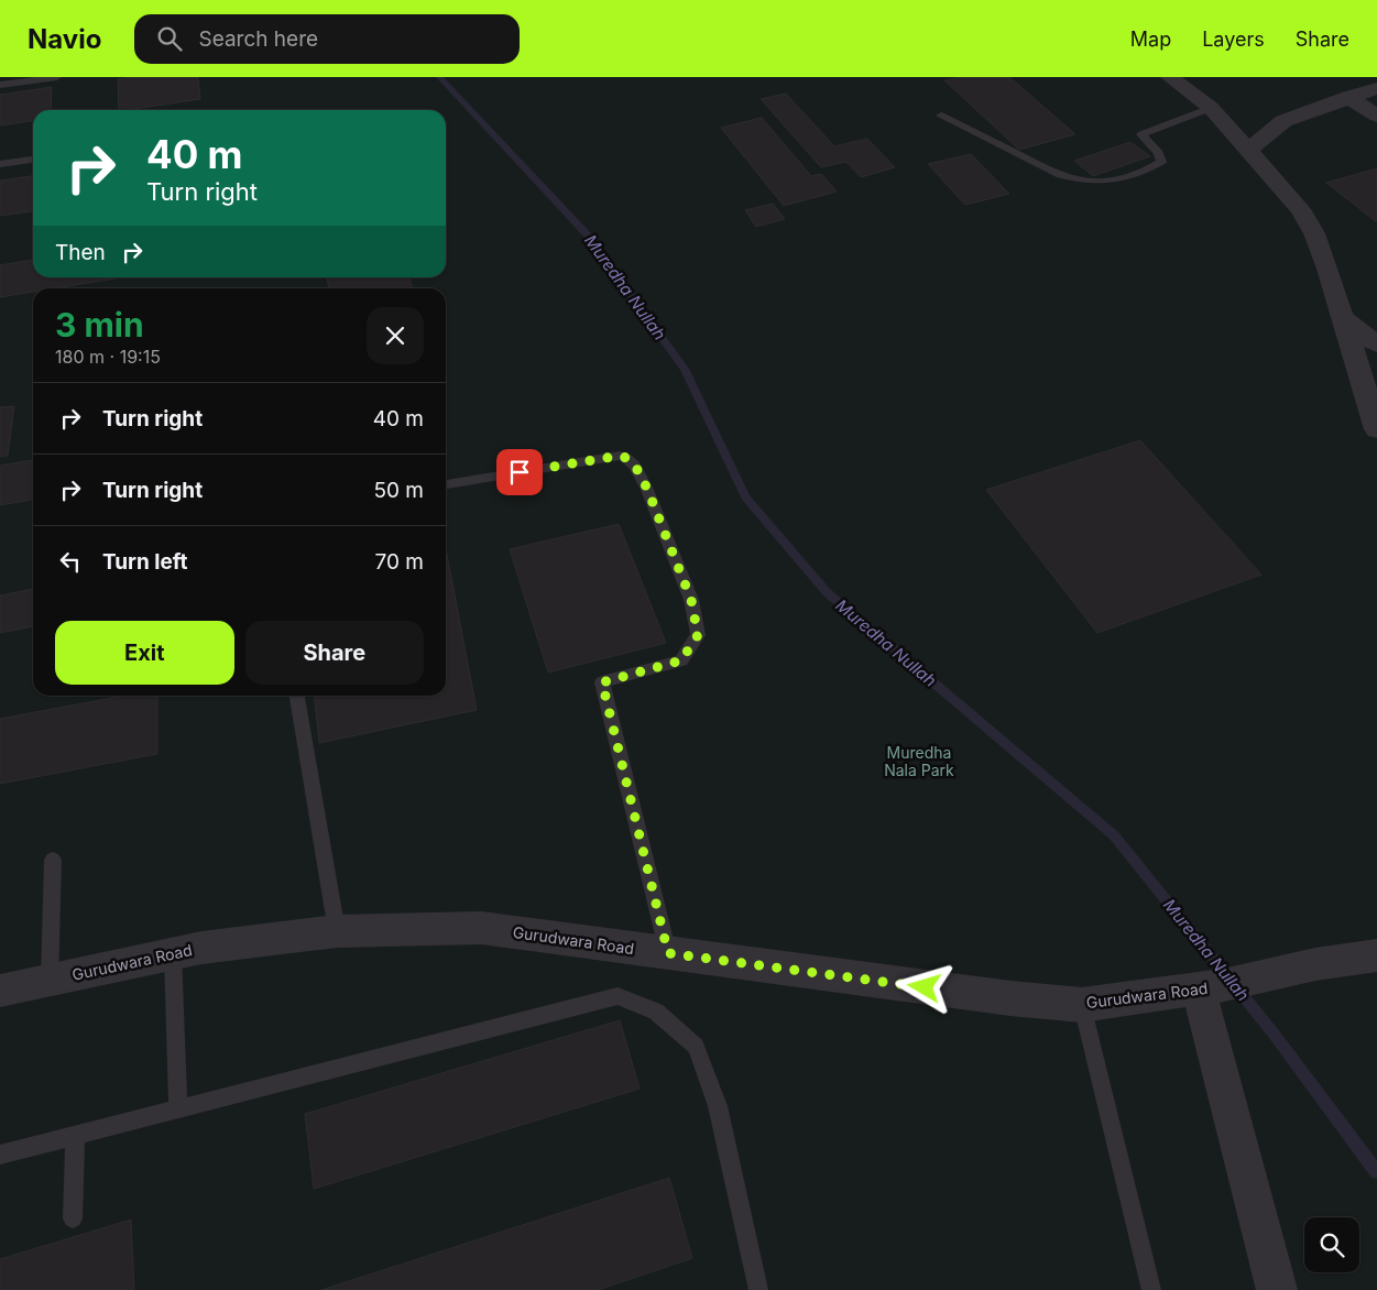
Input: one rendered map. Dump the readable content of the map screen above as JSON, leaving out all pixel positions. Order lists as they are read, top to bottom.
{
  "streets": {
    "street": ["Gurudwara Road"]
  },
  "water": ["Muredha Nullah"],
  "parks": ["Muredha Nala Park"],
  "page": {
    "header": "Navio",
    "search": "Search here",
    "nav": ["Map", "Layers", "Share"],
    "turn": ["40 m", "Turn right"],
    "then": "Then",
    "heading": ["3 min", "180 m · 19:15"],
    "list": [
      {
        "name": "Turn right",
        "value": "40 m"
      },
      {
        "name": "Turn right",
        "value": "50 m"
      },
      {
        "name": "Turn left",
        "value": "70 m"
      }
    ],
    "buttons": ["Exit", "Share"]
  }
}
